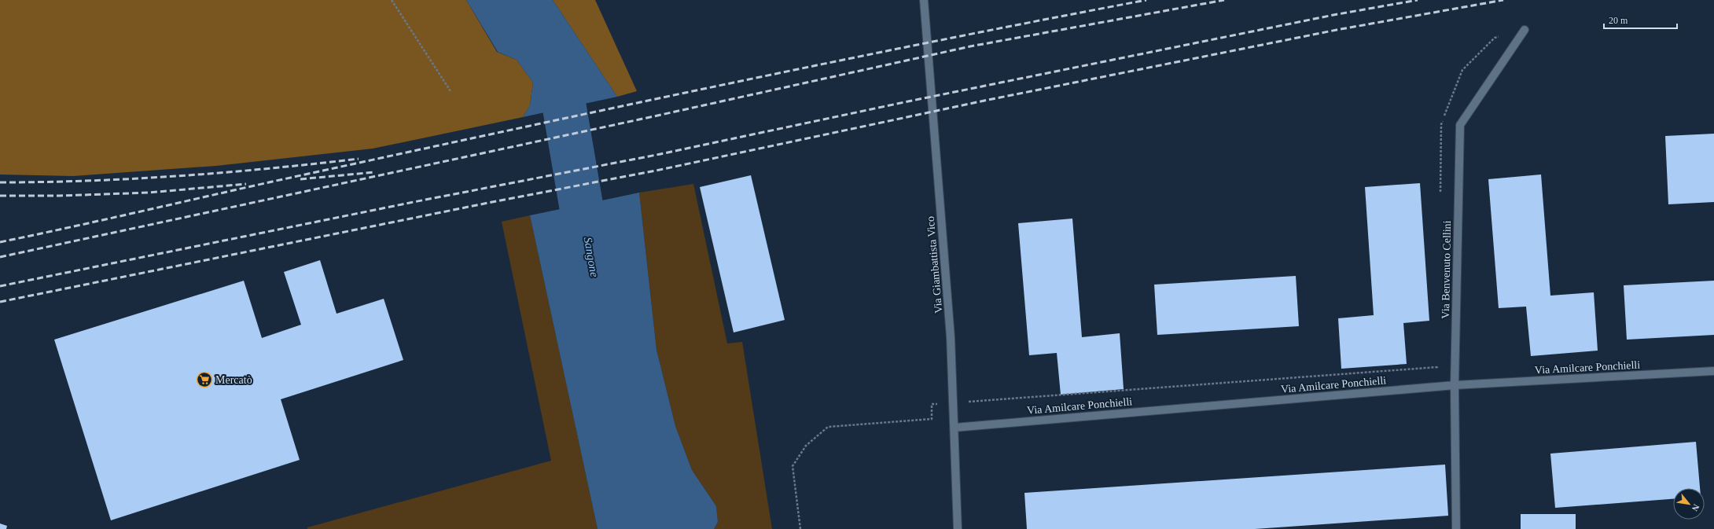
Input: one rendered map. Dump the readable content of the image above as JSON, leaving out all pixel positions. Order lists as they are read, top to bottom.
{
  "streets": {
    "street": ["Via Giambattista Vico", "Via Benvenuto Cellini", "Via Amilcare Ponchielli"]
  },
  "crossings": [
    ["Via Giambattista Vico", "Via Amilcare Ponchielli"],
    ["Via Benvenuto Cellini", "Via Amilcare Ponchielli"]
  ],
  "water": ["Sangone"],
  "places": {
    "supermarket": ["Mercatò"]
  },
  "scale_bar": "20 m",
  "north": "bottom right"
}
